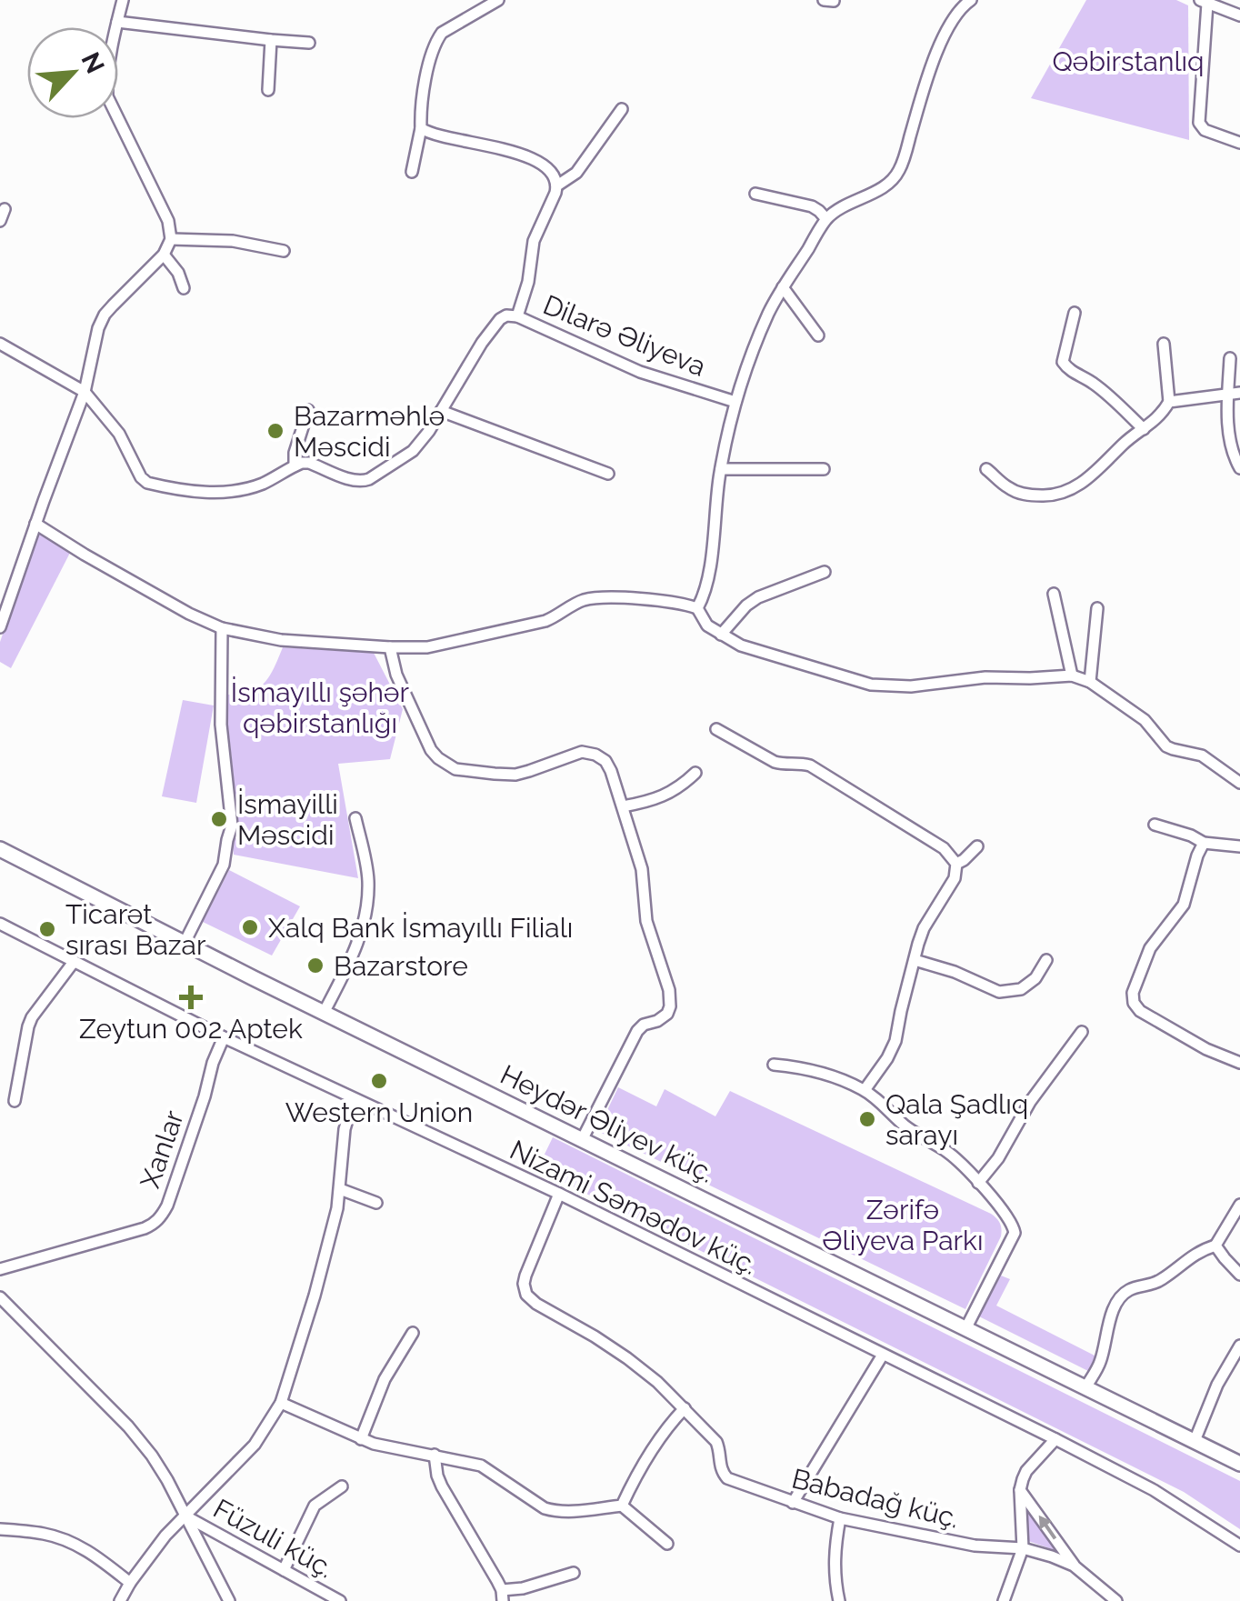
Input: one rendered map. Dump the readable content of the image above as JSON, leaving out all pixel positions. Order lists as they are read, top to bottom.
{
  "streets": {
    "main road": ["Heydər Əliyev küç."],
    "street": [
      "Dilarə Əliyeva",
      "Xanlar",
      "Nizami Səmədov küç.",
      "Babadağ küç.",
      "Füzuli küç."
    ]
  },
  "crossings": [
    ["Xanlar", "Nizami Səmədov küç."],
    ["Nizami Səmədov küç.", "Babadağ küç."]
  ],
  "parks": ["Qəbirstanlıq", "İsmayıllı şəhər qəbirstanlığı", "Zərifə Əliyeva Parkı"],
  "places": {
    "other": [
      "Bazarməhlə Məscidi",
      "İsmayilli Məscidi",
      "Xalq Bank İsmayıllı Filialı",
      "Ticarət sırası Bazar",
      "Bazarstore",
      "Western Union",
      "Qala Şadlıq sarayı"
    ],
    "health": ["Zeytun 002 Aptek"]
  },
  "north": "top right"
}
